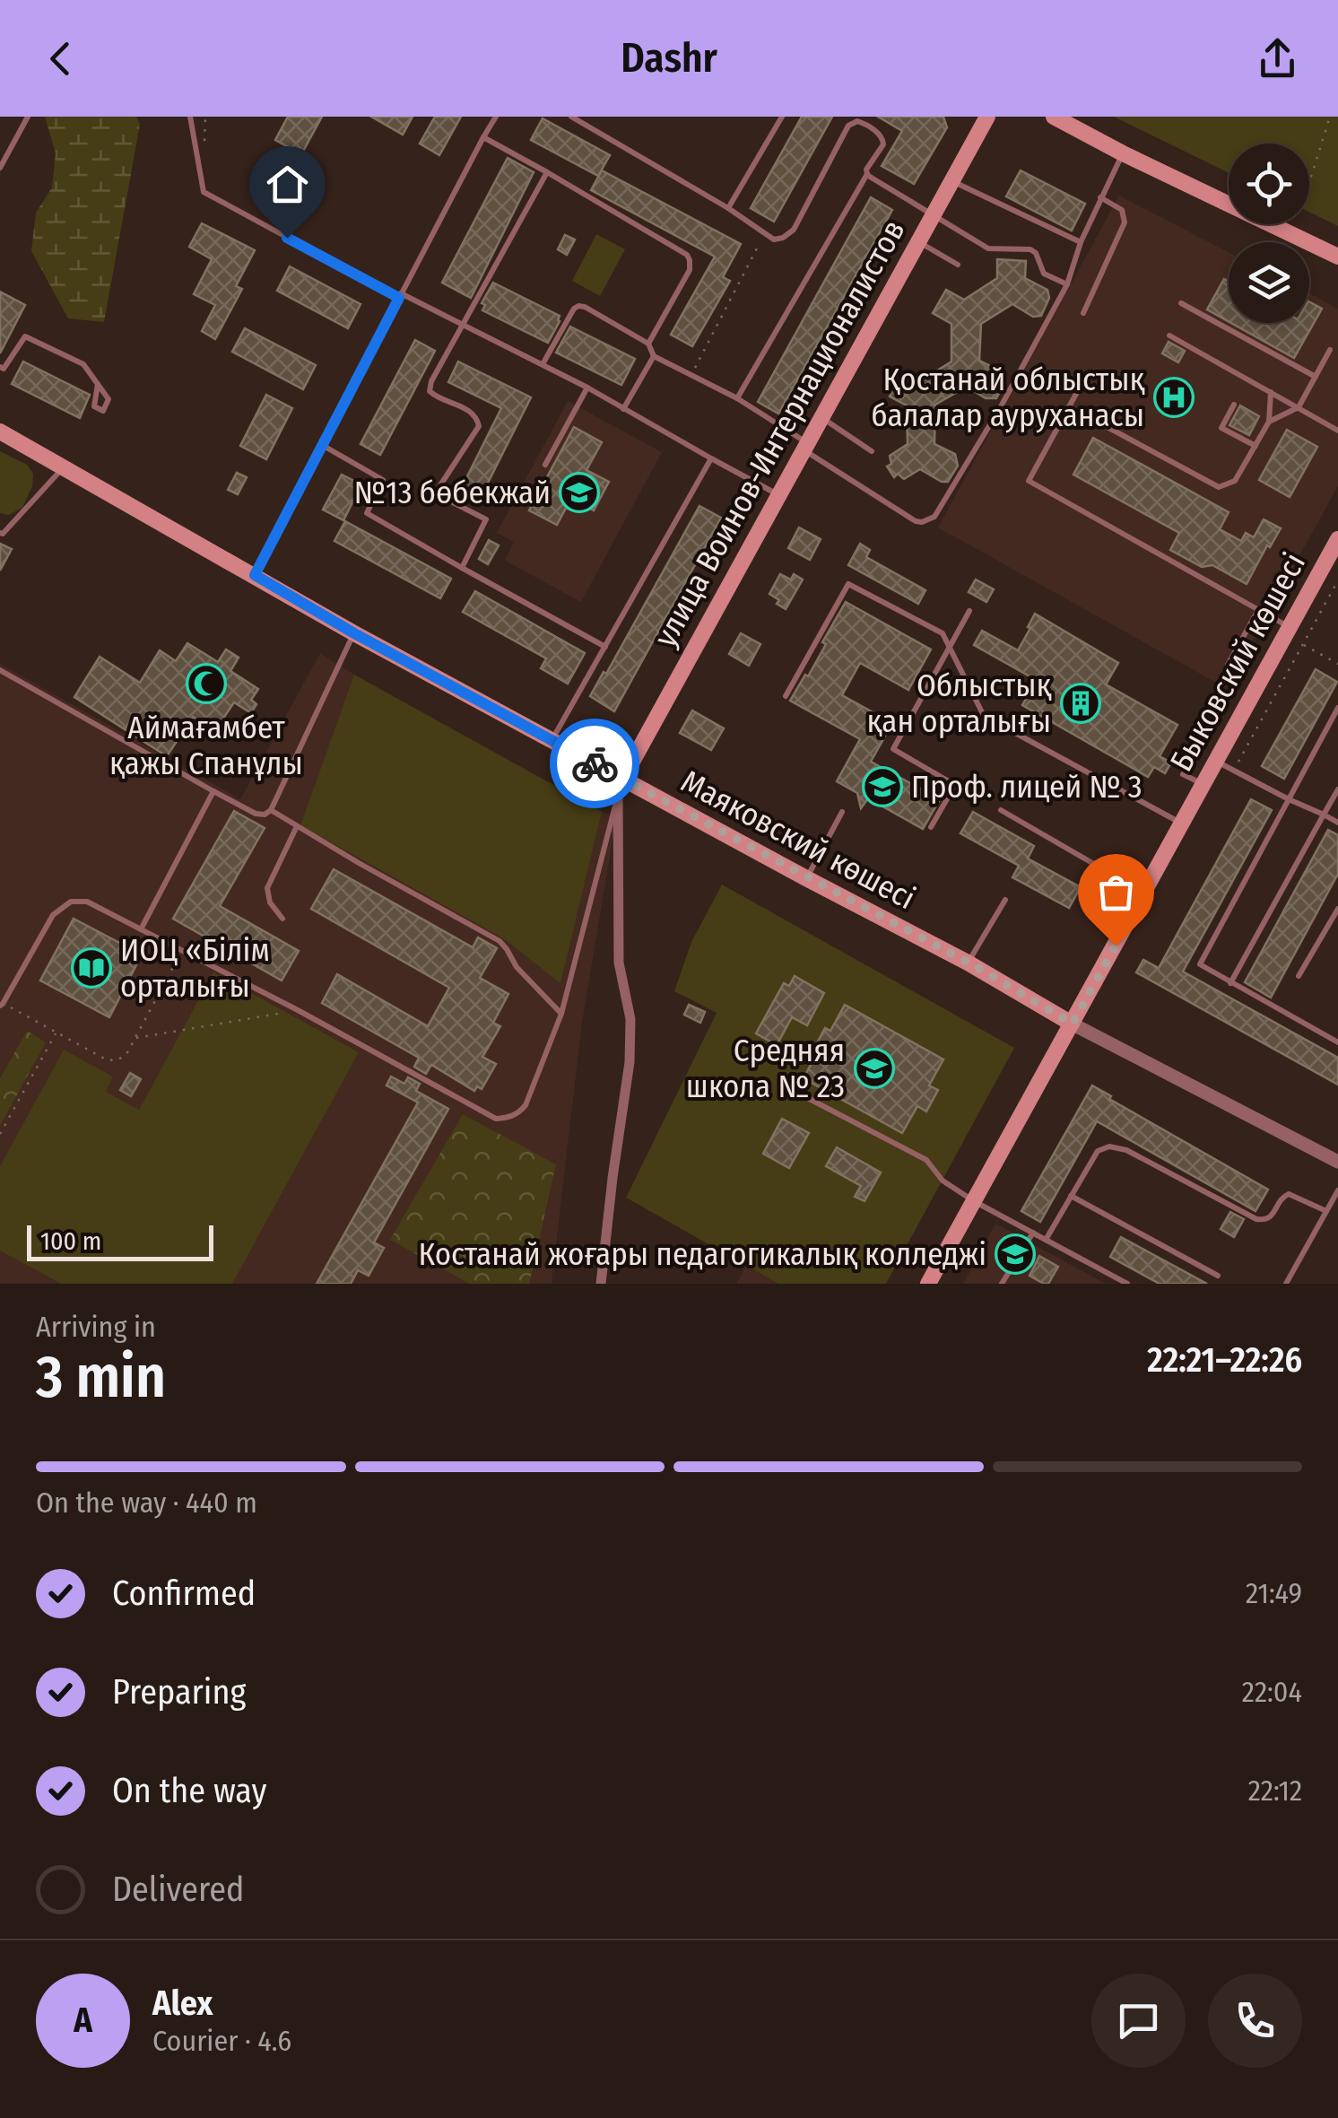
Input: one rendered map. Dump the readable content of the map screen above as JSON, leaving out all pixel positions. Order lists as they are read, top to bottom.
{
  "streets": {
    "main road": ["улица Воинов-Интернационалистов", "Быковский көшесі", "Маяковский көшесі"]
  },
  "crossings": [
    ["улица Воинов-Интернационалистов", "Маяковский көшесі"],
    ["Быковский көшесі", "Маяковский көшесі"]
  ],
  "places": {
    "hospital": ["Қостанай облыстық балалар ауруханасы"],
    "school or university": [
      "№13 бөбекжай",
      "Проф. лицей № 3",
      "Средняя школа № 23",
      "Костанай жоғары педагогикалық колледжі"
    ],
    "mosque": ["Аймағамбет қажы Спанұлы"],
    "building": ["Облыстық қан орталығы"],
    "library": ["ИОЦ «Білім орталығы"]
  },
  "scale_bar": "100 m",
  "page": {
    "header": "Dashr",
    "scale": "100 m",
    "heading": ["3 min", "Arriving in", "22:21–22:26"],
    "panel": ["Alex", "Courier · 4.6"],
    "bar": "On the way · 440 m",
    "list": [
      ["Confirmed", "21:49"],
      ["Preparing", "22:04"],
      ["On the way", "22:12"],
      "Delivered"
    ],
    "round": "A"
  }
}
